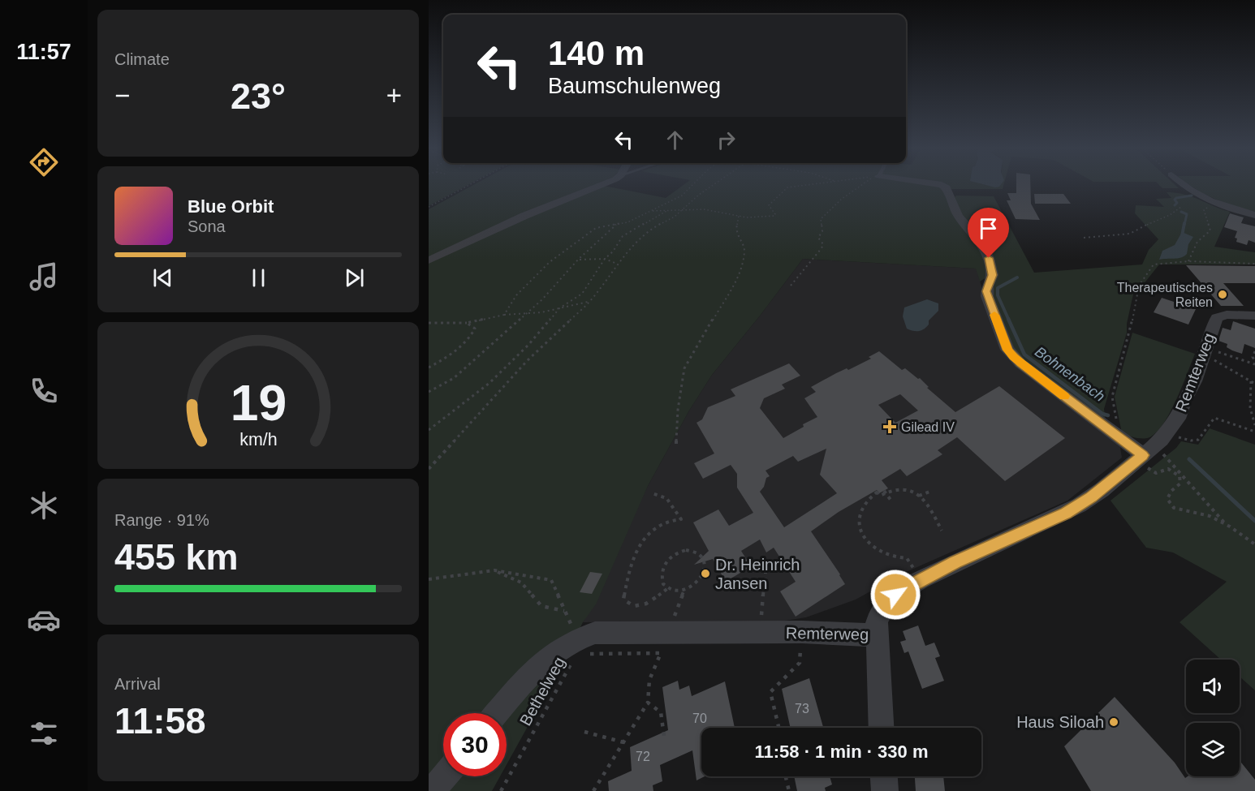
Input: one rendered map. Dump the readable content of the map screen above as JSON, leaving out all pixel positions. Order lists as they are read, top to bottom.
{
  "streets": {
    "street": ["Remterweg"],
    "path": ["Bethelweg"]
  },
  "water": ["Bohnenbach"],
  "places": {
    "other": ["Therapeutisches Reiten", "Dr. Heinrich Jansen", "Haus Siloah"],
    "health": ["Gilead IV"]
  },
  "house_numbers": ["73", "70", "72"],
  "page": {
    "tabs": "11:57",
    "tile": [
      "Climate",
      ["Range · 91%", "455 km"],
      ["Arrival", "11:58"]
    ],
    "turn": ["140 m", "Baumschulenweg"],
    "heat": ["−", "23°", "+"],
    "song": ["Blue Orbit", "Sona"],
    "limit": "30",
    "trip": "11:58 · 1 min · 330 m",
    "gauge": ["19", "km/h"]
  }
}
